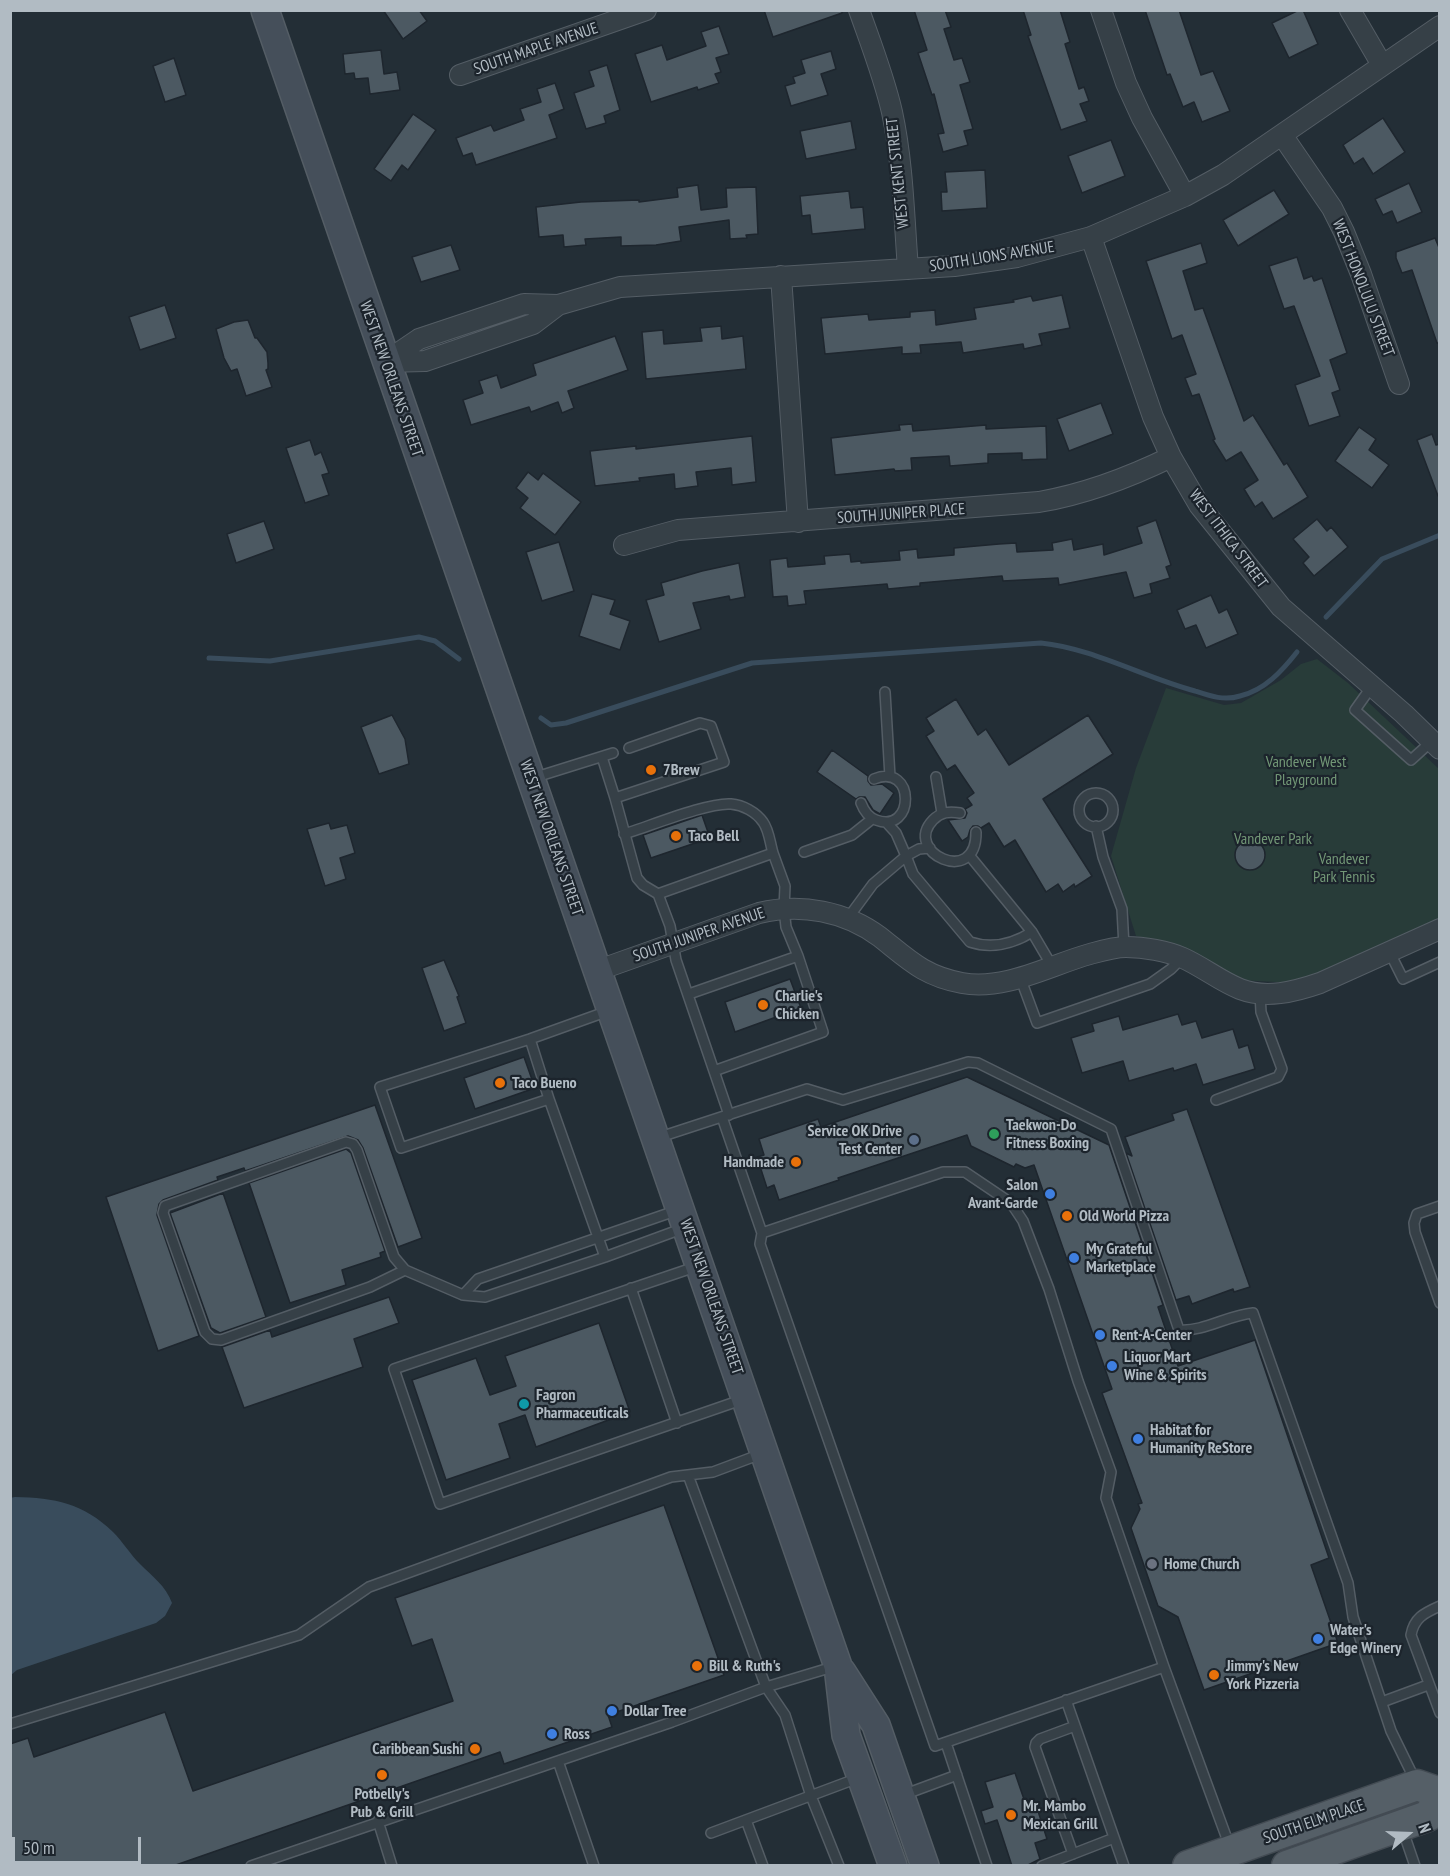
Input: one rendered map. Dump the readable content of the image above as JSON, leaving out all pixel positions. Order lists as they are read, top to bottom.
{
  "streets": {
    "main road": ["WEST NEW ORLEANS STREET", "SOUTH ELM PLACE"],
    "street": [
      "SOUTH MAPLE AVENUE",
      "WEST KENT STREET",
      "SOUTH LIONS AVENUE",
      "WEST HONOLULU STREET",
      "SOUTH JUNIPER PLACE",
      "WEST ITHICA STREET",
      "SOUTH JUNIPER AVENUE"
    ]
  },
  "crossings": [
    ["WEST KENT STREET", "SOUTH LIONS AVENUE"],
    ["SOUTH LIONS AVENUE", "WEST HONOLULU STREET"],
    ["SOUTH LIONS AVENUE", "WEST NEW ORLEANS STREET"],
    ["SOUTH LIONS AVENUE", "WEST ITHICA STREET"],
    ["WEST NEW ORLEANS STREET", "SOUTH JUNIPER AVENUE"],
    ["SOUTH JUNIPER PLACE", "WEST ITHICA STREET"]
  ],
  "parks": ["Vandever West Playground", "Vandever Park", "Vandever Park Tennis"],
  "places": [
    "7Brew",
    "Taco Bell",
    "Charlie's Chicken",
    "Taco Bueno",
    "Taekwon-Do Fitness Boxing",
    "Service OK Drive Test Center",
    "Handmade",
    "Salon Avant-Garde",
    "Old World Pizza",
    "My Grateful Marketplace",
    "Rent-A-Center",
    "Liquor Mart Wine & Spirits",
    "Fagron Pharmaceuticals",
    "Habitat for Humanity ReStore",
    "Home Church",
    "Water's Edge Winery",
    "Bill & Ruth's",
    "Jimmy's New York Pizzeria",
    "Dollar Tree",
    "Ross",
    "Caribbean Sushi",
    "Potbelly's Pub & Grill",
    "Mr. Mambo Mexican Grill"
  ],
  "scale_bar": "50 m",
  "north": "right"
}
